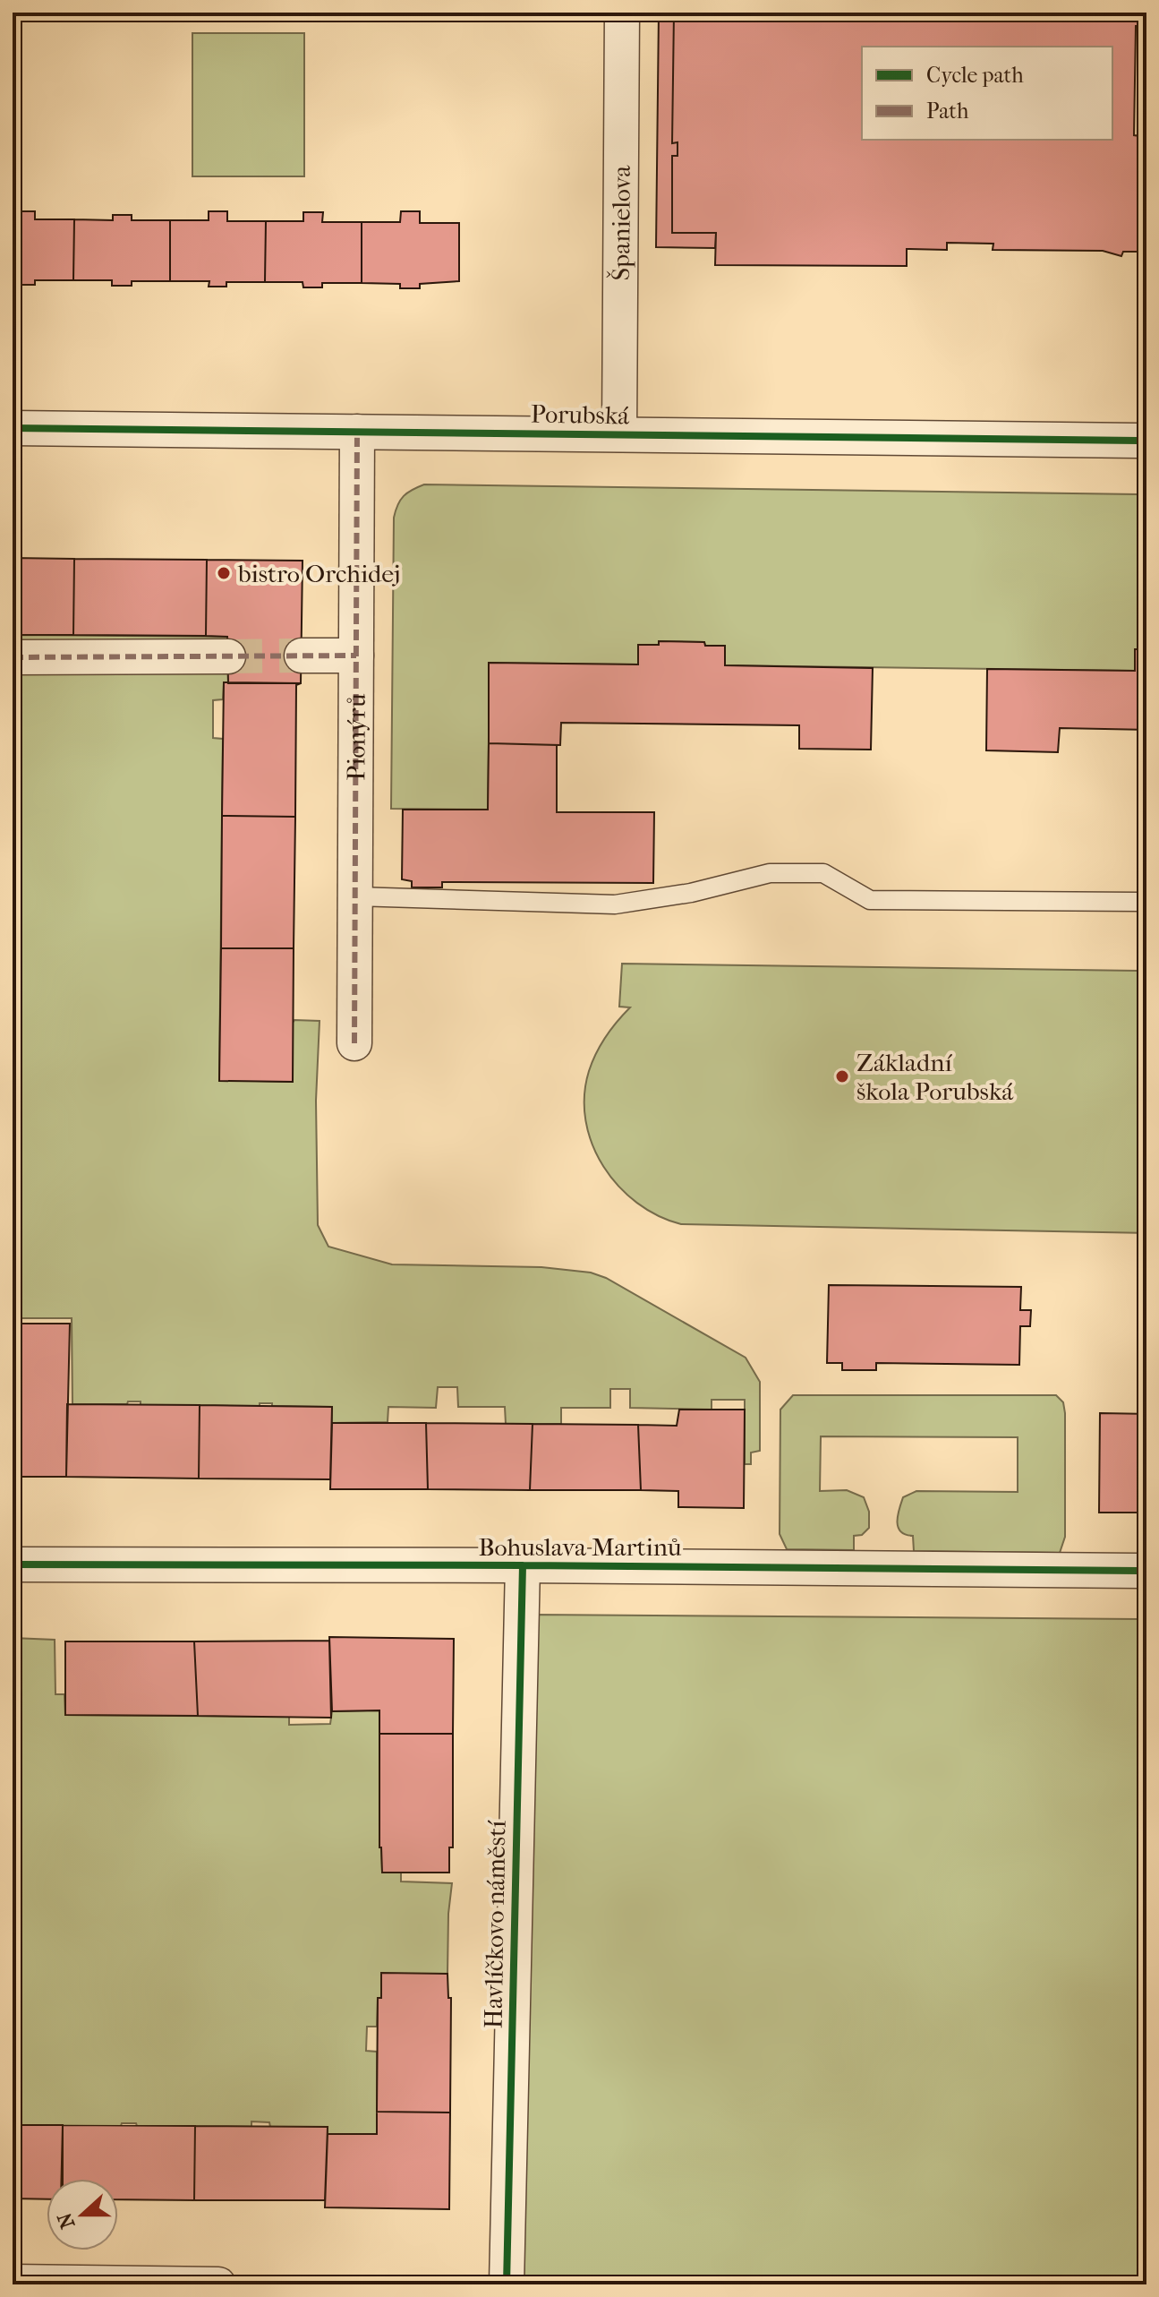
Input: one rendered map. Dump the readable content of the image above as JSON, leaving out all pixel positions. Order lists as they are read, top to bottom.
{
  "streets": {
    "street": [
      "Španielova",
      "Porubská",
      "Pionýrů",
      "Bohuslava Martinů",
      "Havlíčkovo náměstí"
    ]
  },
  "crossings": [
    ["Španielova", "Porubská"],
    ["Porubská", "Pionýrů"],
    ["Bohuslava Martinů", "Havlíčkovo náměstí"]
  ],
  "places": ["bistro Orchidej", "Základní škola Porubská"],
  "legend": ["Cycle path", "Path"],
  "north": "left"
}
